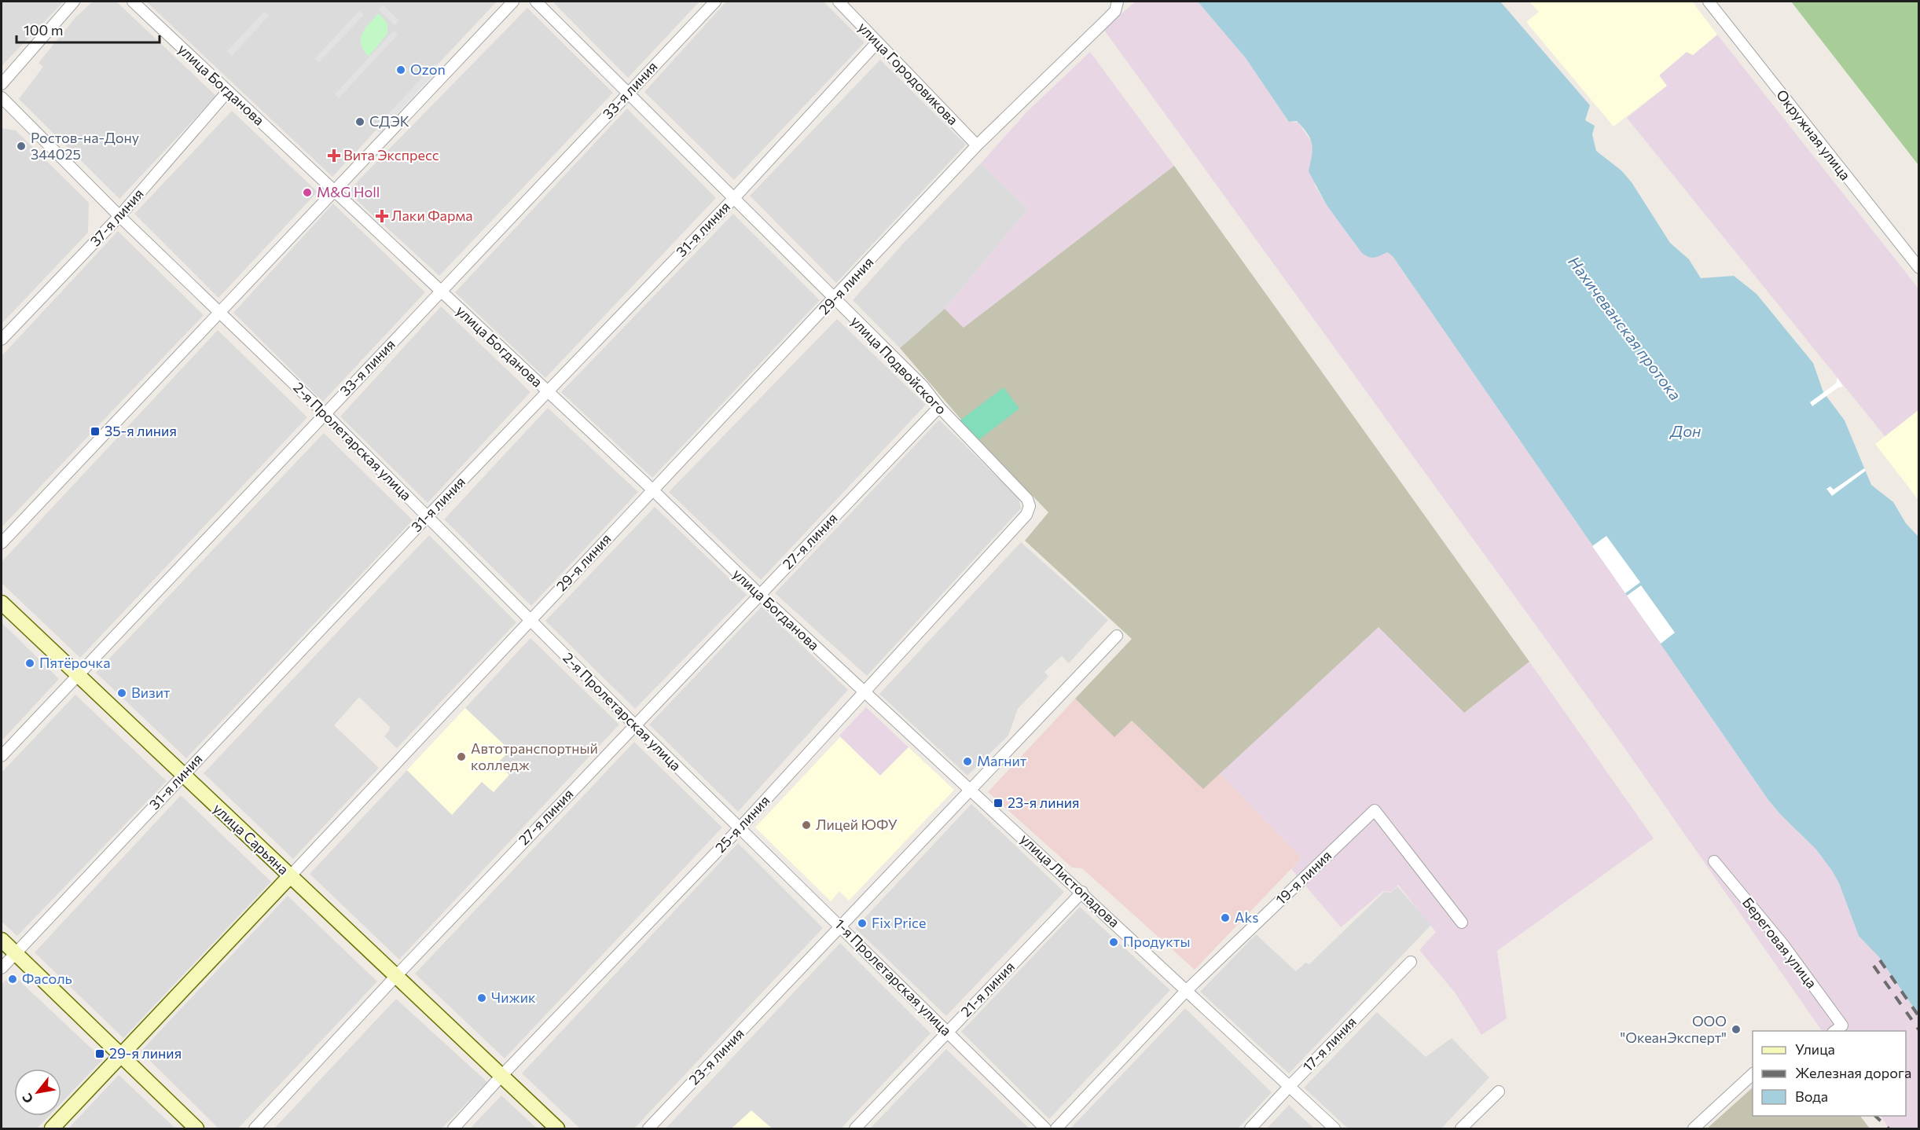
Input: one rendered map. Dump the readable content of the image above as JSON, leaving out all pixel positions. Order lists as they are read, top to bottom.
{
  "streets": {
    "main road": ["29-я линия", "улица Сарьяна"],
    "street": [
      "улица Городовикова",
      "улица Богданова",
      "33-я линия",
      "Окружная улица",
      "37-я линия",
      "31-я линия",
      "улица Подвойского",
      "2-я Пролетарская улица",
      "27-я линия",
      "25-я линия",
      "19-я линия",
      "улица Листопадова",
      "Береговая улица",
      "1-я Пролетарская улица",
      "21-я линия",
      "17-я линия",
      "23-я линия"
    ]
  },
  "crossings": [
    ["улица Городовикова", "31-я линия"],
    ["улица Городовикова", "29-я линия"],
    ["улица Богданова", "33-я линия"],
    ["улица Богданова", "37-я линия"],
    ["улица Богданова", "31-я линия"],
    ["улица Богданова", "29-я линия"],
    ["улица Богданова", "27-я линия"],
    ["улица Богданова", "25-я линия"],
    ["улица Богданова", "улица Листопадова"],
    ["33-я линия", "улица Подвойского"],
    ["33-я линия", "2-я Пролетарская улица"],
    ["33-я линия", "улица Сарьяна"],
    ["37-я линия", "2-я Пролетарская улица"],
    ["31-я линия", "улица Подвойского"],
    ["31-я линия", "2-я Пролетарская улица"],
    ["31-я линия", "улица Сарьяна"],
    ["29-я линия", "улица Подвойского"],
    ["29-я линия", "2-я Пролетарская улица"],
    ["29-я линия", "улица Сарьяна"],
    ["улица Подвойского", "27-я линия"],
    ["улица Подвойского", "25-я линия"],
    ["2-я Пролетарская улица", "27-я линия"],
    ["2-я Пролетарская улица", "25-я линия"],
    ["2-я Пролетарская улица", "1-я Пролетарская улица"],
    ["27-я линия", "улица Сарьяна"],
    ["25-я линия", "улица Сарьяна"],
    ["25-я линия", "улица Листопадова"],
    ["25-я линия", "1-я Пролетарская улица"],
    ["19-я линия", "улица Листопадова"],
    ["улица Листопадова", "21-я линия"],
    ["улица Листопадова", "17-я линия"],
    ["улица Листопадова", "23-я линия"],
    ["1-я Пролетарская улица", "21-я линия"],
    ["1-я Пролетарская улица", "23-я линия"]
  ],
  "water": ["Нахичеванская протока", "Дон"],
  "places": {
    "other": [
      "Ozon",
      "СДЭК",
      "Ростов-на-Дону 344025",
      "M&G Holl",
      "Пятёрочка",
      "Визит",
      "Автотранспортный колледж",
      "Магнит",
      "Лицей ЮФУ",
      "Aks",
      "Fix Price",
      "Продукты",
      "Фасоль",
      "Чижик",
      "ООО \"ОкеанЭксперт\""
    ],
    "health": ["Вита Экспресс", "Лаки Фарма"],
    "transit": ["35-я линия", "23-я линия", "29-я линия"]
  },
  "legend": ["Улица", "Железная дорога", "Вода"],
  "scale_bar": "100 m",
  "north": "bottom left"
}
